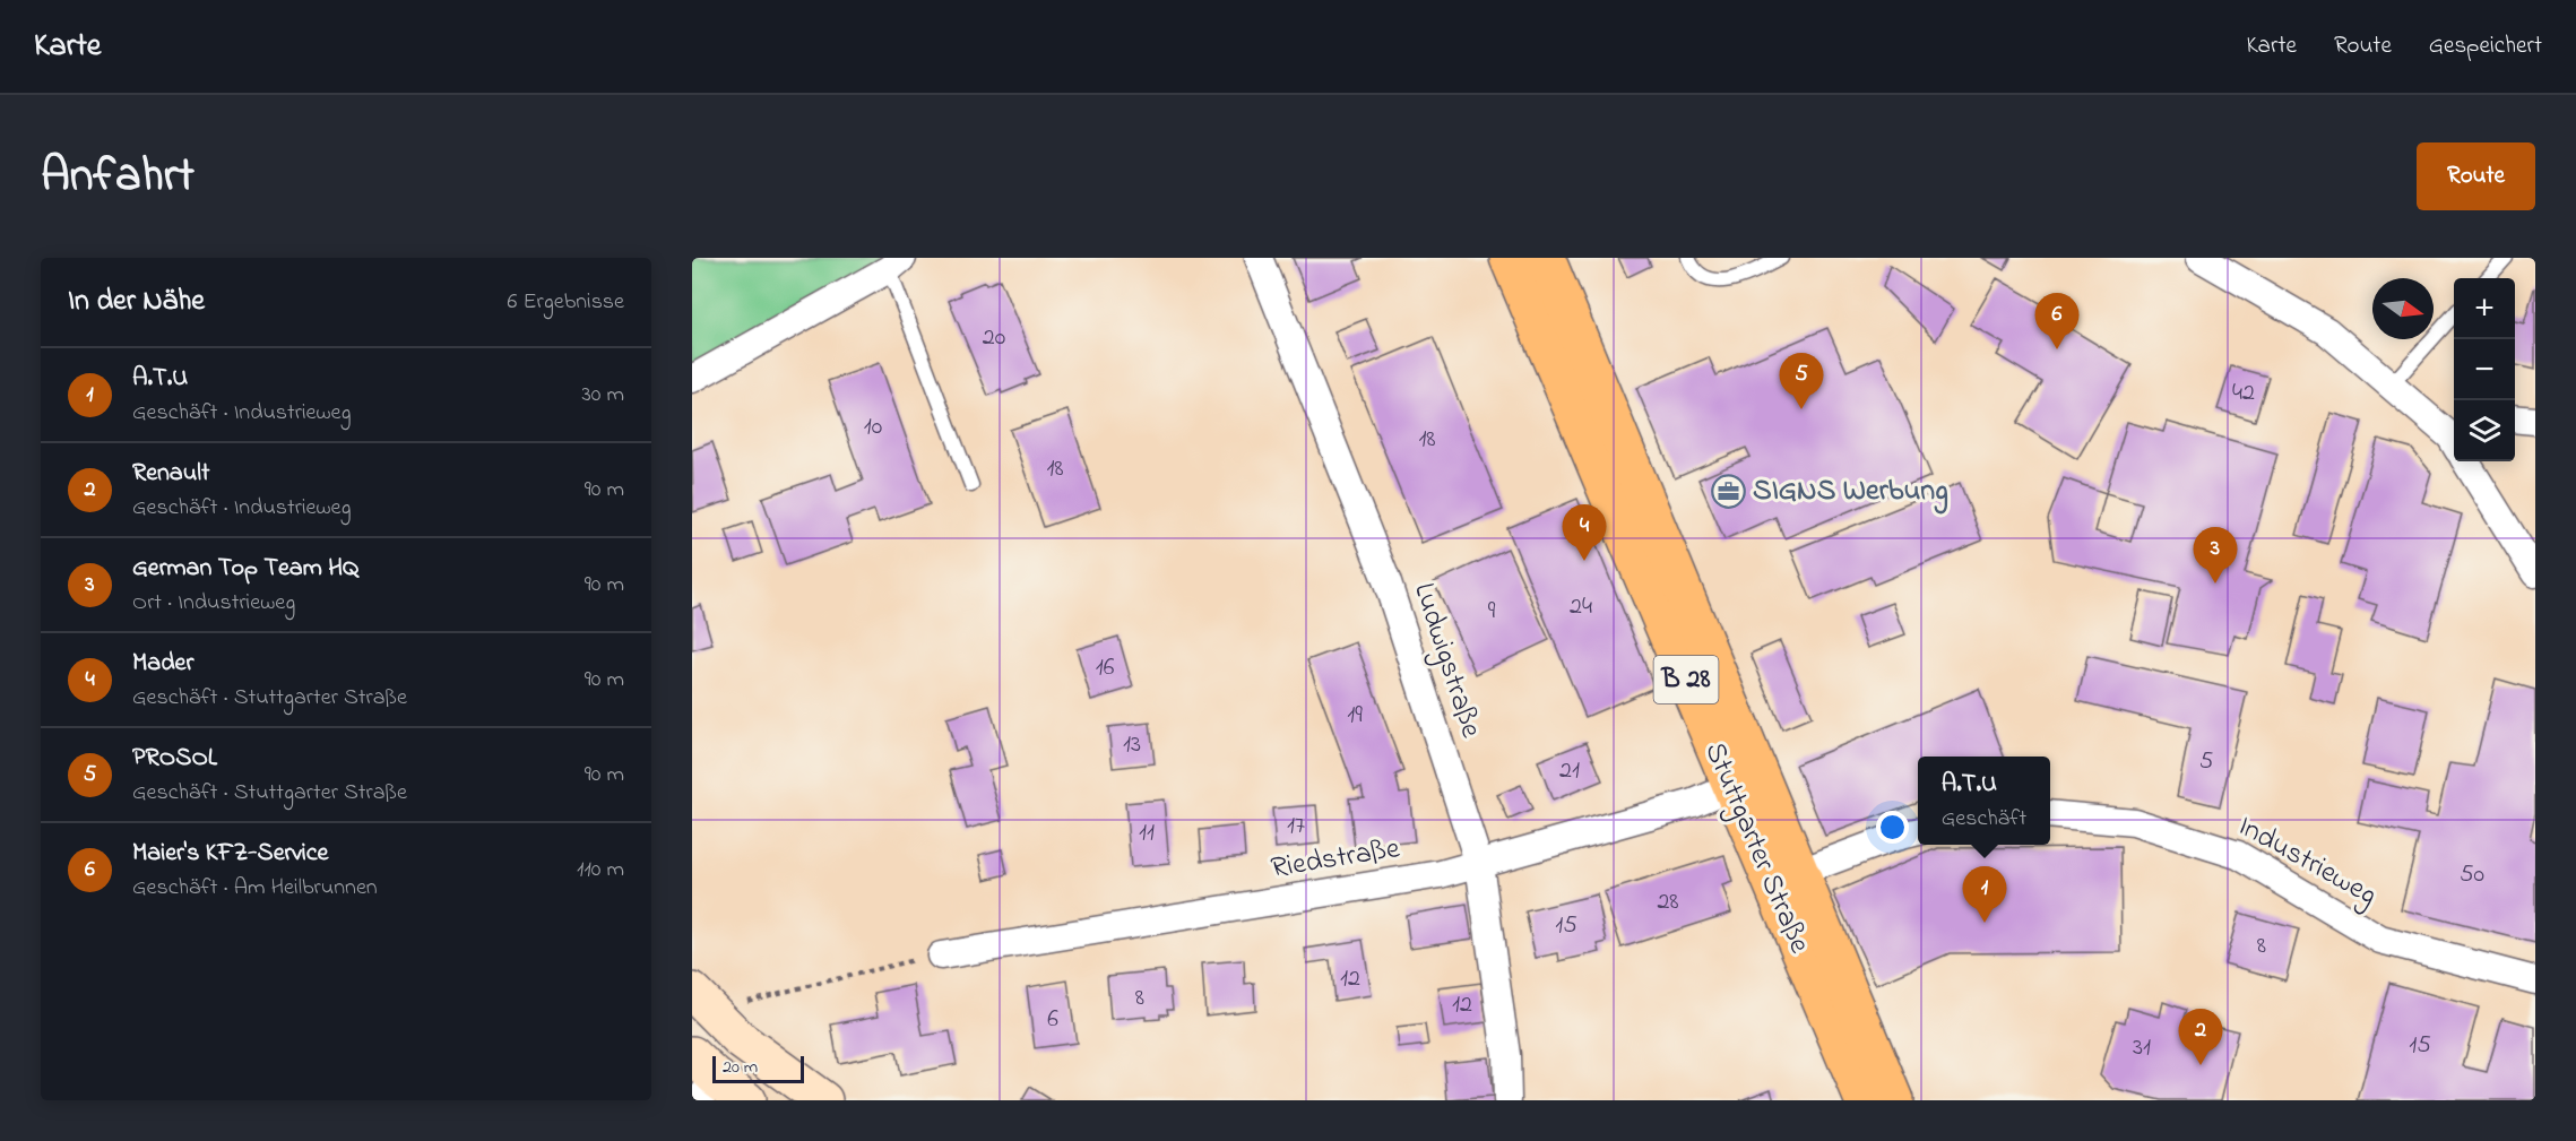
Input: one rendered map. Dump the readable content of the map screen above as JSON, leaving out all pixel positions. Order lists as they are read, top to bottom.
{
  "streets": {
    "main road": ["B 28", "Stuttgarter Straße"],
    "street": ["Ludwigstraße", "Riedstraße", "Industrieweg"]
  },
  "crossings": [
    ["Ludwigstraße", "Riedstraße"],
    ["Stuttgarter Straße", "Riedstraße"]
  ],
  "places": {
    "office": ["SIGNS Werbung"]
  },
  "house_numbers": [
    "20",
    "42",
    "10",
    "18",
    "18",
    "24",
    "9",
    "16",
    "19",
    "13",
    "5",
    "21",
    "17",
    "11",
    "50",
    "28",
    "15",
    "8",
    "12",
    "8",
    "12",
    "6",
    "15",
    "31"
  ],
  "scale_bar": "20 m",
  "north": "right",
  "page": {
    "header": "Karte",
    "nav": ["Karte", "Route", "Gespeichert"],
    "title": "Anfahrt",
    "buttons": "Route",
    "heading": ["In der Nähe", "6 Ergebnisse"],
    "map_buttons": ["+", "−"],
    "pins": [
      "6",
      "5",
      "4",
      "3",
      "1",
      "2"
    ],
    "list": [
      {
        "mark": "1",
        "name": "A.T.U",
        "note": "Geschäft · Industrieweg",
        "value": "30 m"
      },
      {
        "mark": "2",
        "name": "Renault",
        "note": "Geschäft · Industrieweg",
        "value": "90 m"
      },
      {
        "mark": "3",
        "name": "German Top Team HQ",
        "note": "Ort · Industrieweg",
        "value": "90 m"
      },
      {
        "mark": "4",
        "name": "Mader",
        "note": "Geschäft · Stuttgarter Straße",
        "value": "90 m"
      },
      {
        "mark": "5",
        "name": "PROSOL",
        "note": "Geschäft · Stuttgarter Straße",
        "value": "90 m"
      },
      {
        "mark": "6",
        "name": "Maier's KFZ-Service",
        "note": "Geschäft · Am Heilbrunnen",
        "value": "110 m"
      }
    ],
    "popup": ["A.T.U", "Geschäft"],
    "scale": "20 m"
  }
}
